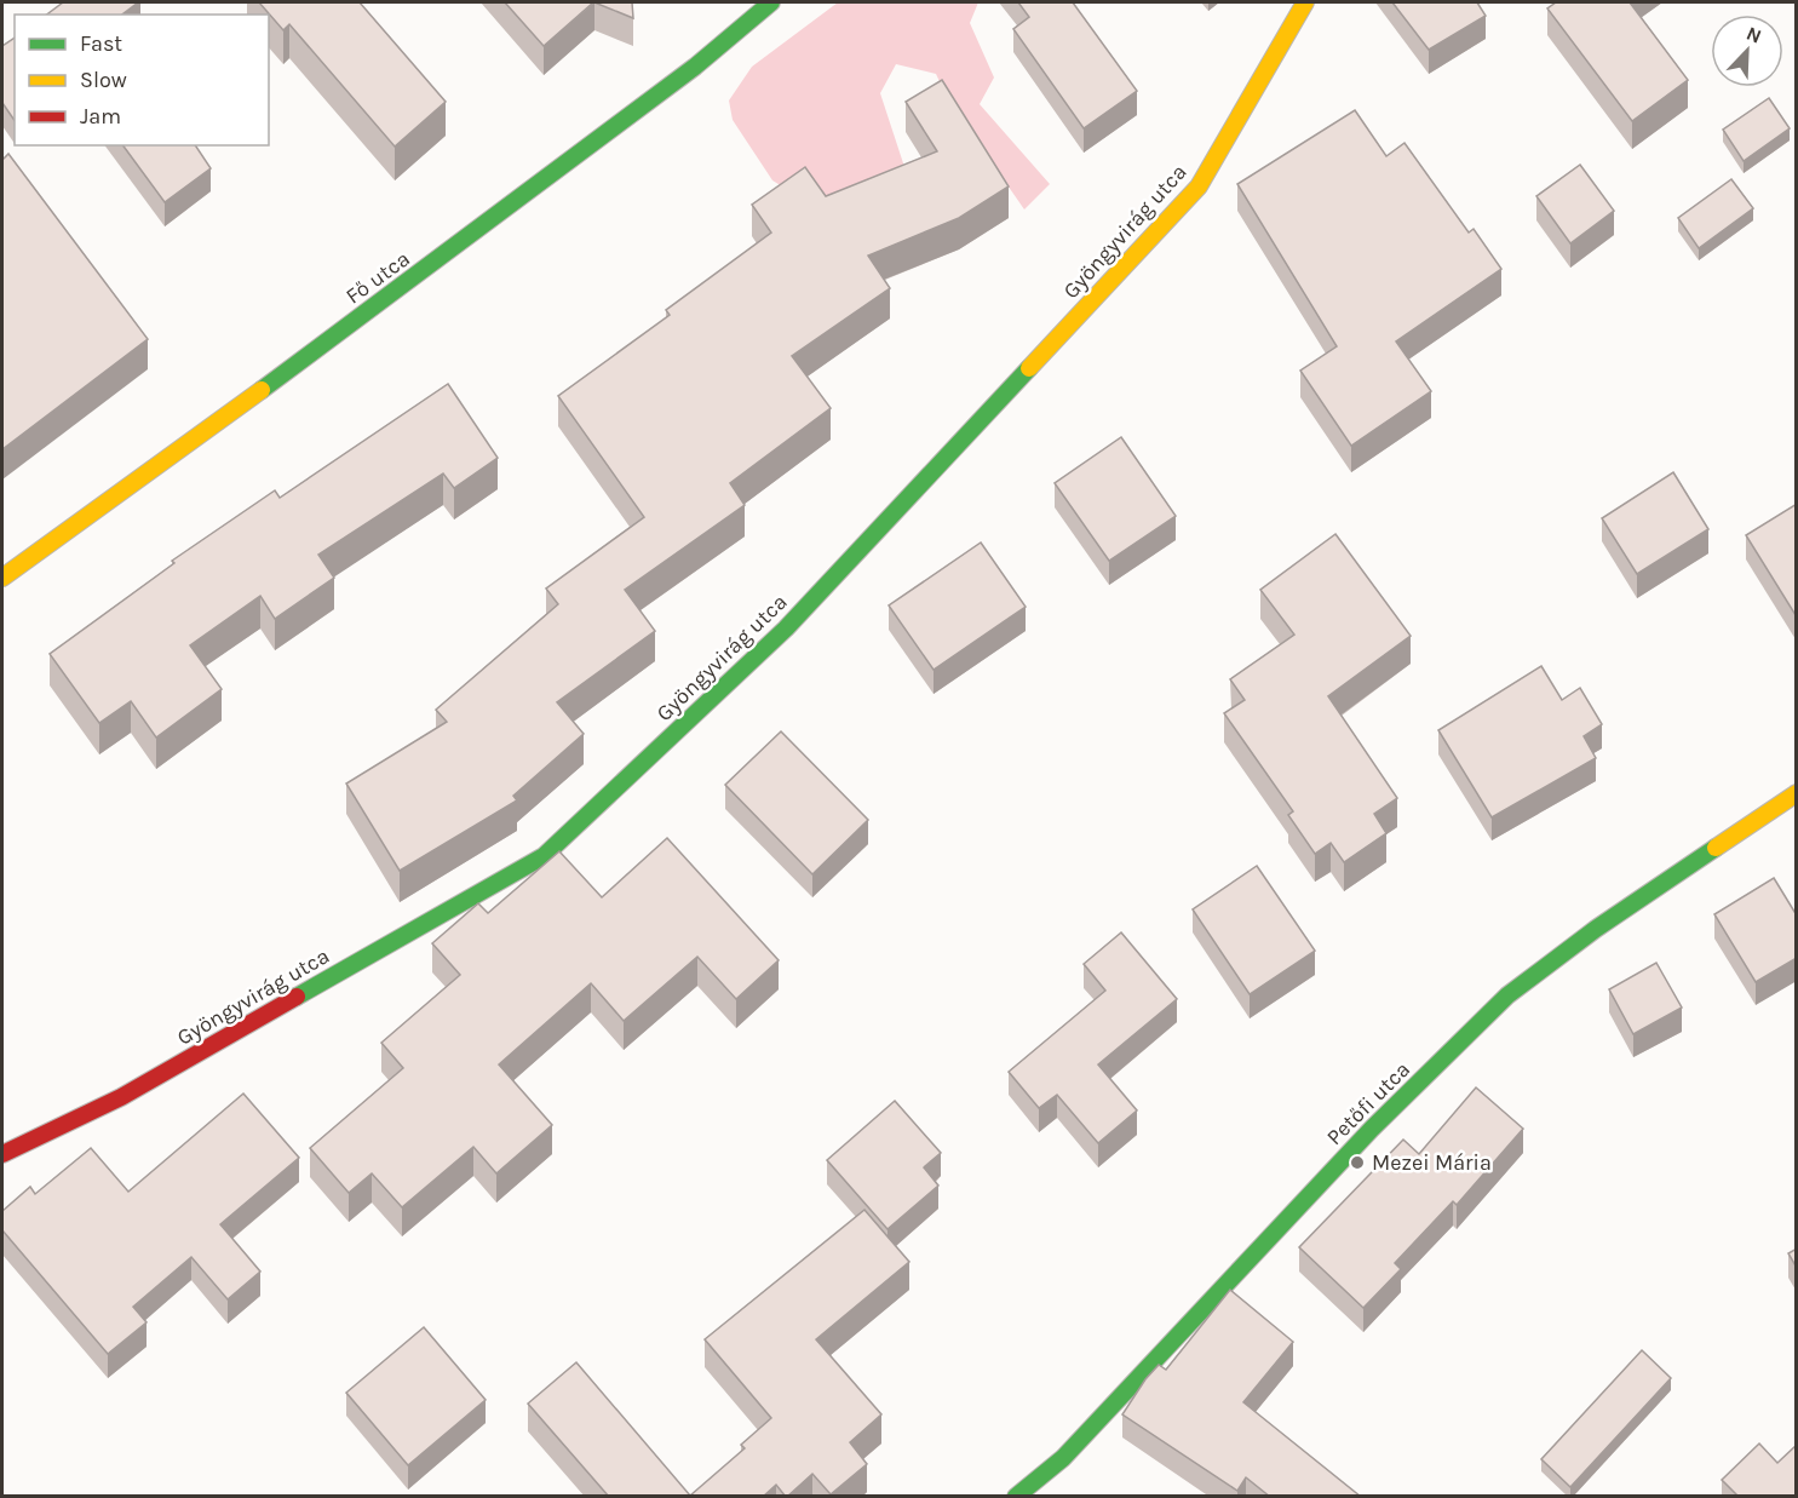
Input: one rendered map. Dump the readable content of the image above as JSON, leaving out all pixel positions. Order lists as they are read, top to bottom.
{
  "streets": {
    "street": ["Gyöngyvirág utca", "Fő utca", "Petőfi utca"]
  },
  "places": ["Mezei Mária"],
  "legend": ["Fast", "Slow", "Jam"],
  "north": "top right"
}
